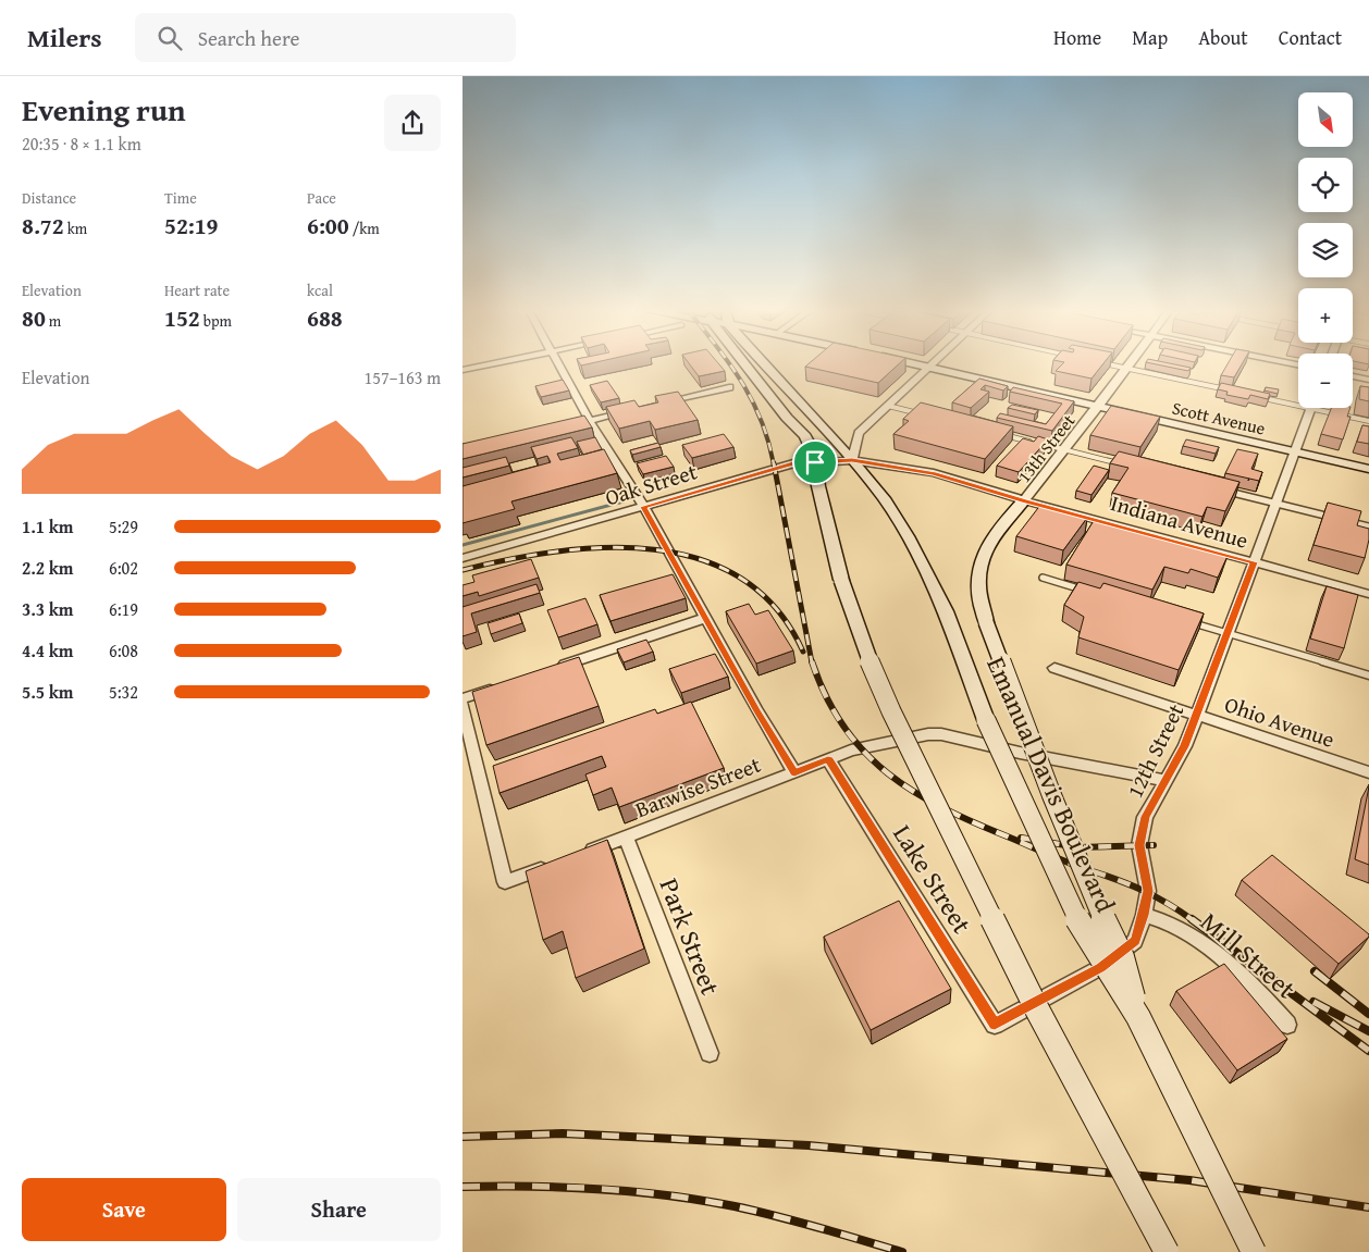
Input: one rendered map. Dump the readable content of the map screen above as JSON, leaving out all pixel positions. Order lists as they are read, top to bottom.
{
  "streets": {
    "main road": ["Scott Avenue", "Emanual Davis Boulevard"],
    "street": [
      "13th Street",
      "Oak Street",
      "Indiana Avenue",
      "Ohio Avenue",
      "12th Street",
      "Barwise Street",
      "Lake Street",
      "Park Street",
      "Mill Street"
    ]
  },
  "crossings": [
    ["Scott Avenue", "13th Street"],
    ["Scott Avenue", "12th Street"],
    ["13th Street", "Indiana Avenue"],
    ["Oak Street", "Indiana Avenue"],
    ["Oak Street", "Emanual Davis Boulevard"],
    ["Indiana Avenue", "12th Street"],
    ["Indiana Avenue", "Emanual Davis Boulevard"],
    ["Ohio Avenue", "12th Street"],
    ["12th Street", "Barwise Street"],
    ["12th Street", "Lake Street"],
    ["12th Street", "Mill Street"],
    ["Barwise Street", "Lake Street"],
    ["Barwise Street", "Park Street"]
  ],
  "north": "bottom right",
  "page": {
    "header": "Milers",
    "search": "Search here",
    "nav": [
      "Home",
      "Map",
      "About",
      "Contact"
    ],
    "heading": ["Evening run", "20:35 · 8 × 1.1 km"],
    "map_buttons": ["+", "−"],
    "stats": [
      ["Distance", "8.72 km"],
      ["Time", "52:19"],
      ["Pace", "6:00 /km"],
      ["Elevation", "80 m"],
      ["Heart rate", "152 bpm"],
      ["kcal", "688"]
    ],
    "chart": ["Elevation", "157–163 m"],
    "list": [
      {
        "name": "1.1 km",
        "note": "5:29"
      },
      {
        "name": "2.2 km",
        "note": "6:02"
      },
      {
        "name": "3.3 km",
        "note": "6:19"
      },
      {
        "name": "4.4 km",
        "note": "6:08"
      },
      {
        "name": "5.5 km",
        "note": "5:32"
      }
    ],
    "buttons": ["Save", "Share"]
  }
}
